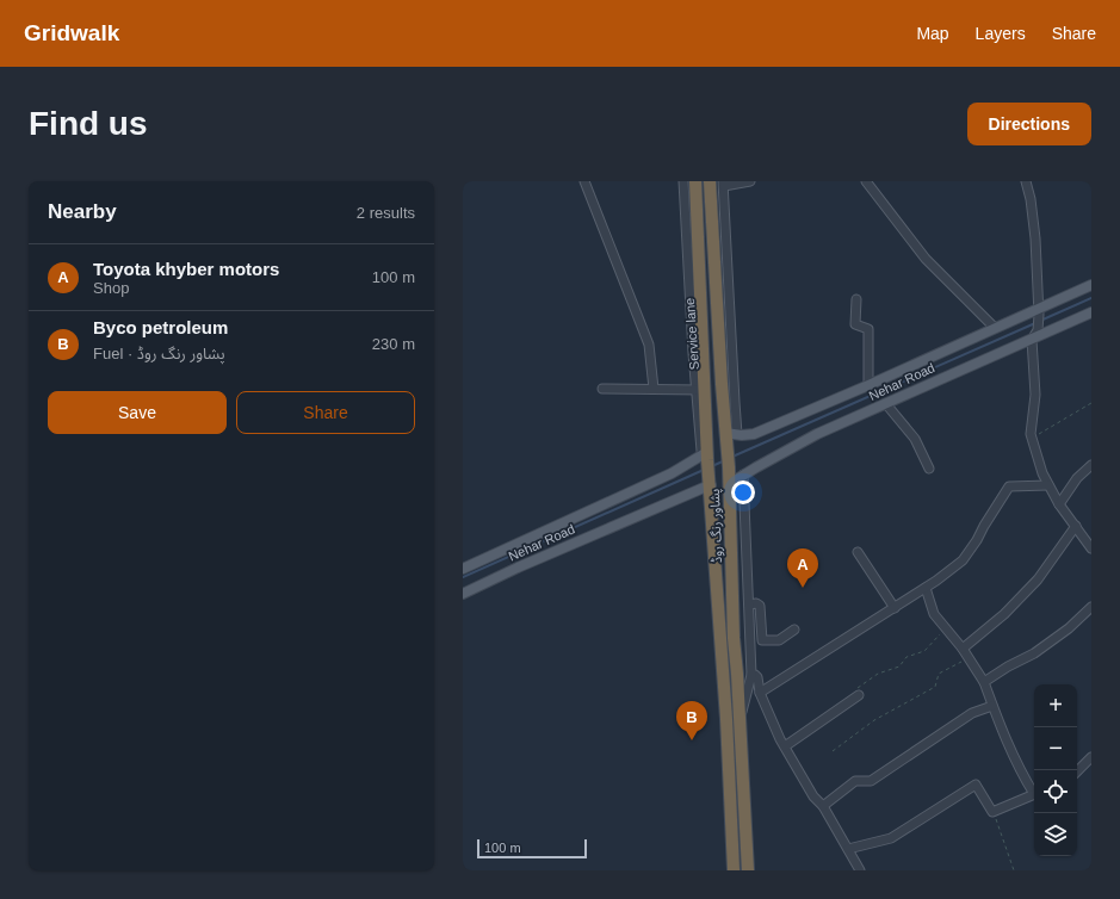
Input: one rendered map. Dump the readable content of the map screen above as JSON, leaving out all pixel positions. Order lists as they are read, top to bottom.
{
  "streets": {
    "highway": ["پشاور رنگ روڈ"],
    "main road": ["Nehar Road"],
    "street": ["Service lane"]
  },
  "crossings": [
    ["Service lane", "پشاور رنگ روڈ"],
    ["Nehar Road", "پشاور رنگ روڈ"]
  ],
  "scale_bar": "100 m",
  "page": {
    "header": "Gridwalk",
    "nav": ["Map", "Layers", "Share"],
    "buttons": [
      "Directions",
      ["Save", "Share"]
    ],
    "title": "Find us",
    "heading": ["Nearby", "2 results"],
    "list": [
      {
        "mark": "A",
        "name": "Toyota khyber motors",
        "note": "Shop",
        "value": "100 m"
      },
      {
        "mark": "B",
        "name": "Byco petroleum",
        "note": "Fuel · پشاور رنگ روڈ",
        "value": "230 m"
      }
    ],
    "pins": ["A", "B"],
    "map_buttons": ["+", "−"],
    "scale": "100 m"
  }
}
